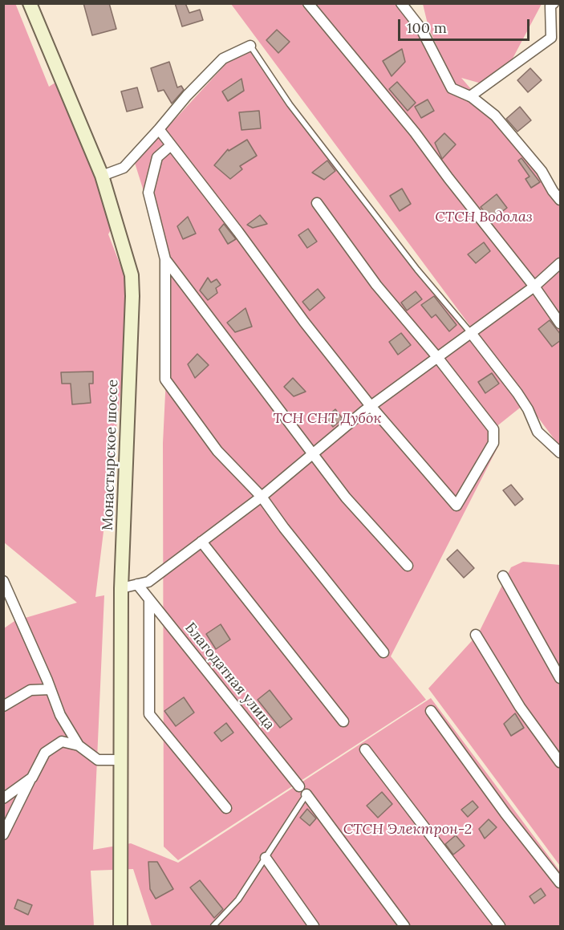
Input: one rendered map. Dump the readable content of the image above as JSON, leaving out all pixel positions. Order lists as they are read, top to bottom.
{
  "streets": {
    "main road": ["Монастырское шоссе"],
    "street": ["Благодатная улица"]
  },
  "parks": ["СТСН Водолаз", "ТСН СНТ Дубок", "СТСН Электрон-2"],
  "scale_bar": "100 m"
}
